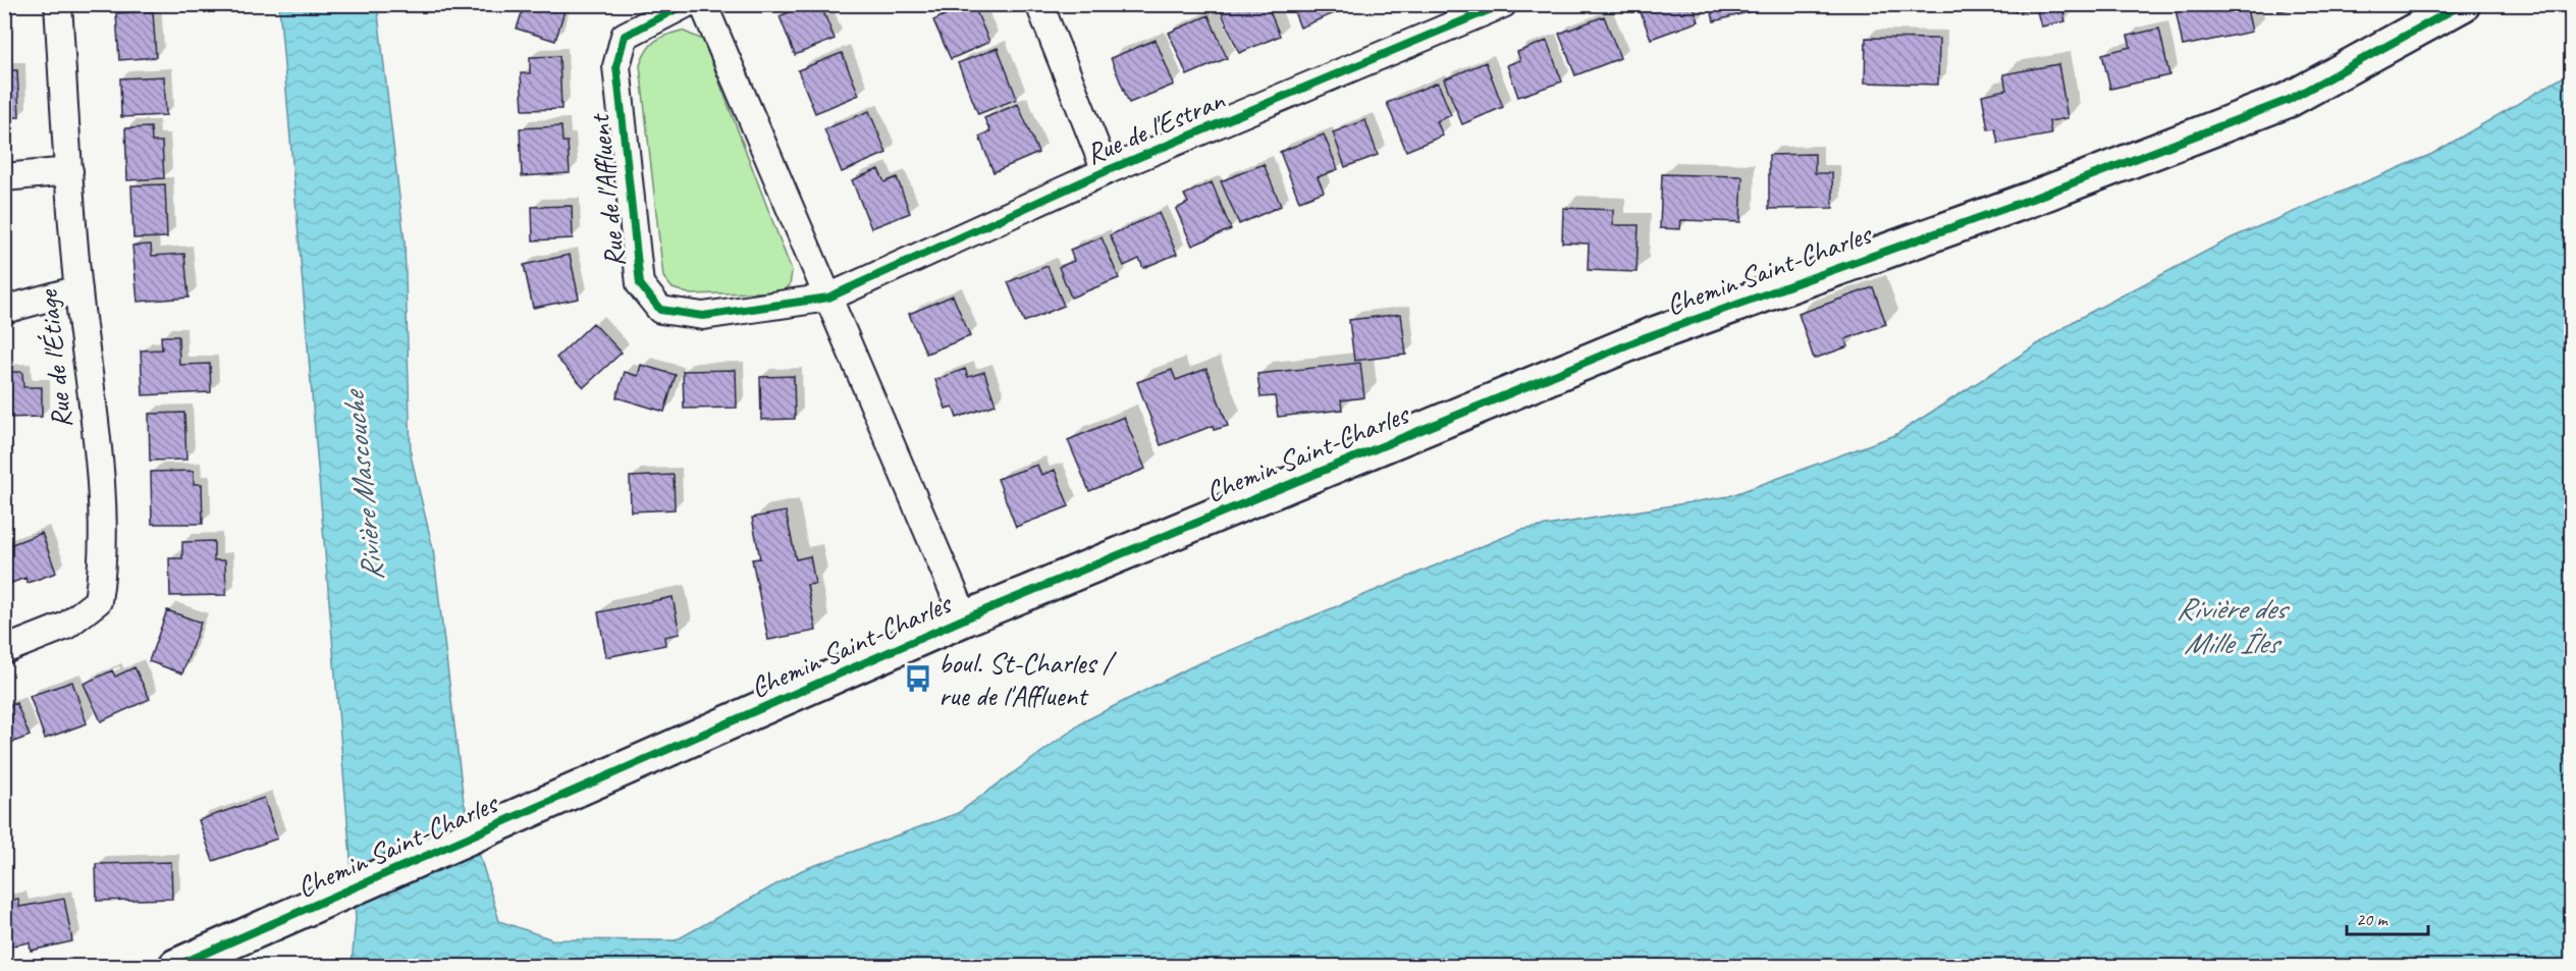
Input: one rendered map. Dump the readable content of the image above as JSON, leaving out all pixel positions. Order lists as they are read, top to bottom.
{
  "streets": {
    "main road": ["Chemin Saint-Charles"],
    "street": ["Rue de l'Estran", "Rue de l'Affluent", "Rue de l'Étiage"]
  },
  "crossings": [
    ["Rue de l'Estran", "Rue de l'Affluent"]
  ],
  "water": ["Rivière Mascouche", "Rivière des Mille Îles"],
  "places": {
    "bus stop": ["boul. St-Charles / rue de l'Affluent"]
  },
  "scale_bar": "20 m"
}
